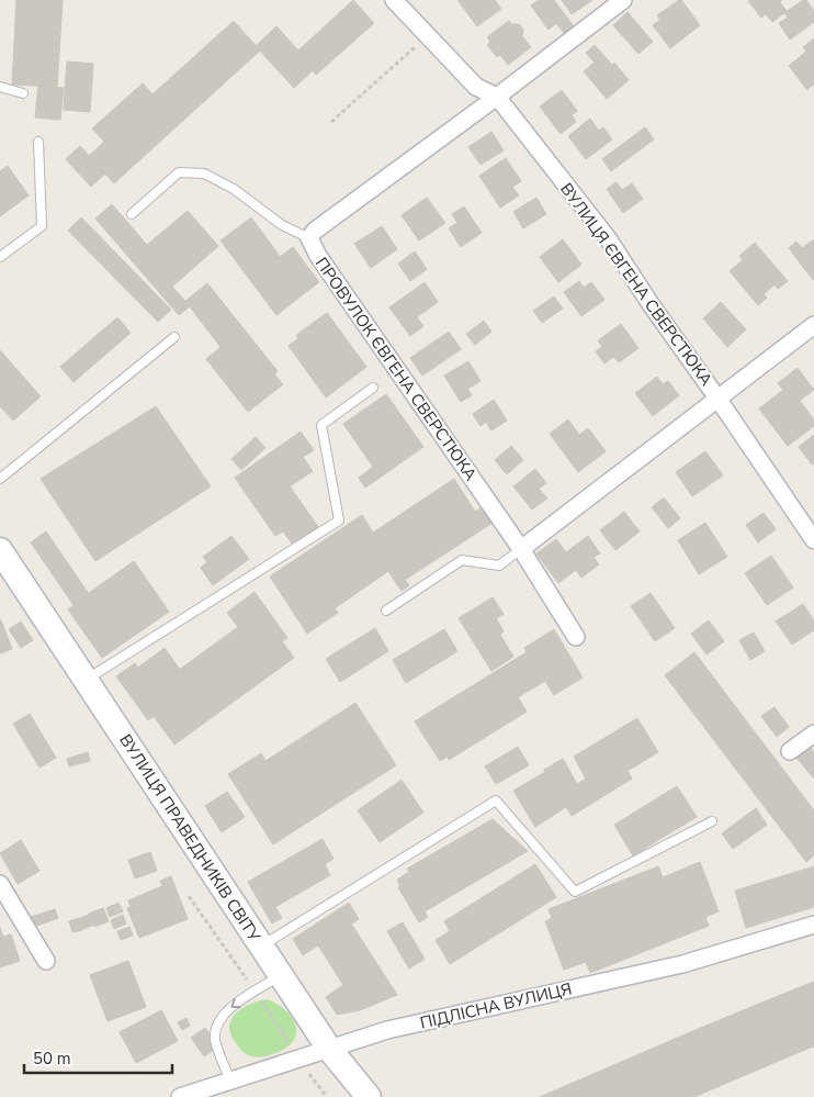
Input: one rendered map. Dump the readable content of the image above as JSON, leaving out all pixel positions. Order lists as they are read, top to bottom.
{
  "streets": {
    "main road": ["ВУЛИЦЯ ПРАВЕДНИКІВ СВІТУ"],
    "street": ["ВУЛИЦЯ ЄВГЕНА СВЕРСТЮКА", "ПРОВУЛОК ЄВГЕНА СВЕРСТЮКА", "ПІДЛІСНА ВУЛИЦЯ"]
  },
  "crossings": [
    ["ВУЛИЦЯ ЄВГЕНА СВЕРСТЮКА", "ПРОВУЛОК ЄВГЕНА СВЕРСТЮКА"],
    ["ВУЛИЦЯ ПРАВЕДНИКІВ СВІТУ", "ПІДЛІСНА ВУЛИЦЯ"]
  ],
  "scale_bar": "50 m"
}
